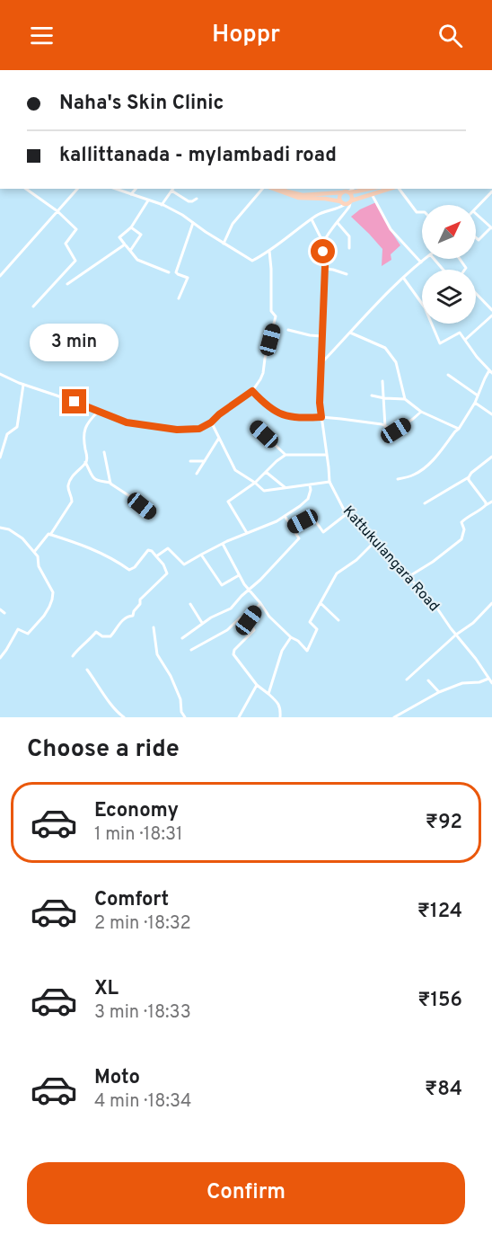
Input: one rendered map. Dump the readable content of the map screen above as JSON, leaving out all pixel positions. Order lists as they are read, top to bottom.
{
  "streets": {
    "street": ["Kattukulangara Road"]
  },
  "north": "top right",
  "page": {
    "header": "Hoppr",
    "banner": ["Naha's Skin Clinic", "kallittanada - mylambadi road"],
    "bubble": "3 min",
    "heading": "Choose a ride",
    "list": [
      {
        "name": "Economy",
        "note": "1 min · 18:31",
        "value": "₹92"
      },
      {
        "name": "Comfort",
        "note": "2 min · 18:32",
        "value": "₹124"
      },
      {
        "name": "XL",
        "note": "3 min · 18:33",
        "value": "₹156"
      },
      {
        "name": "Moto",
        "note": "4 min · 18:34",
        "value": "₹84"
      }
    ],
    "buttons": "Confirm"
  }
}
